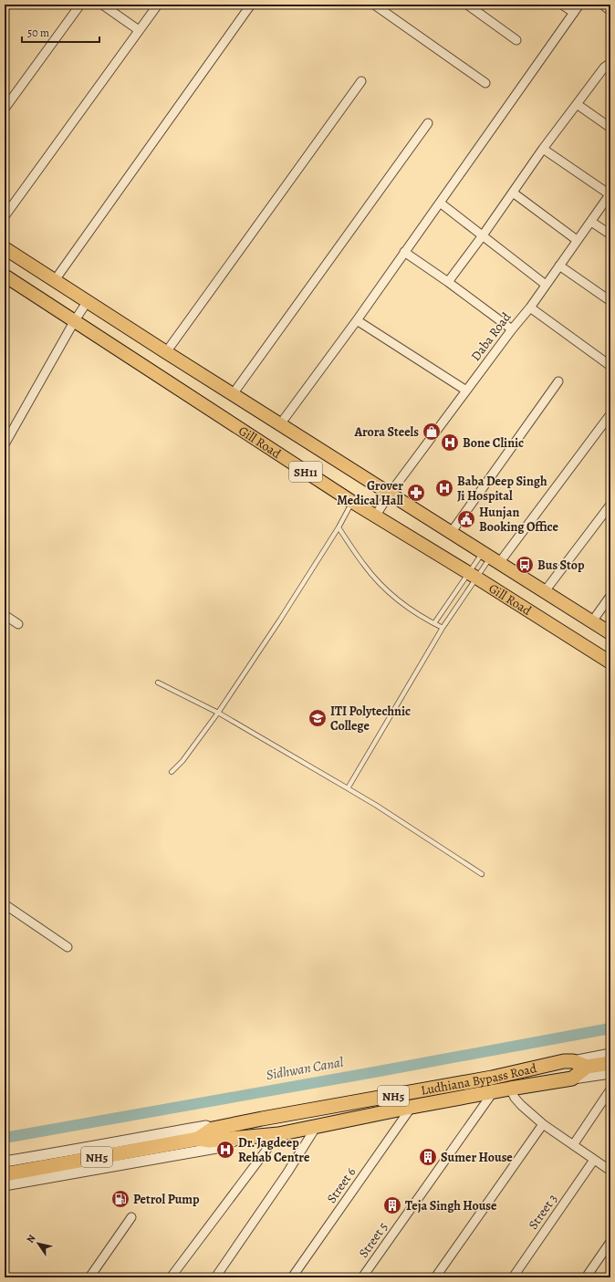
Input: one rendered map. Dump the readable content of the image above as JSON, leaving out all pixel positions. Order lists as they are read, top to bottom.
{
  "streets": {
    "highway": ["Ludhiana Bypass Road", "NH5"],
    "main road": ["Gill Road", "SH11"],
    "street": [
      "Daba Road",
      "Street 6",
      "Street 3",
      "Street 5"
    ]
  },
  "crossings": [
    ["Daba Road", "Gill Road"],
    ["Ludhiana Bypass Road", "NH5"],
    ["Ludhiana Bypass Road", "Street 6"],
    ["Ludhiana Bypass Road", "Street 5"]
  ],
  "water": ["Sidhwan Canal"],
  "places": {
    "shop": ["Arora Steels"],
    "hospital": ["Bone Clinic", "Baba Deep Singh Ji Hospital", "Dr. Jagdeep Rehab Centre"],
    "pharmacy": ["Grover Medical Hall"],
    "public building": ["Hunjan Booking Office"],
    "bus stop": ["Bus Stop"],
    "school or university": ["ITI Polytechnic College"],
    "building": ["Sumer House", "Teja Singh House"],
    "fuel station": ["Petrol Pump"]
  },
  "scale_bar": "50 m",
  "north": "top left"
}
